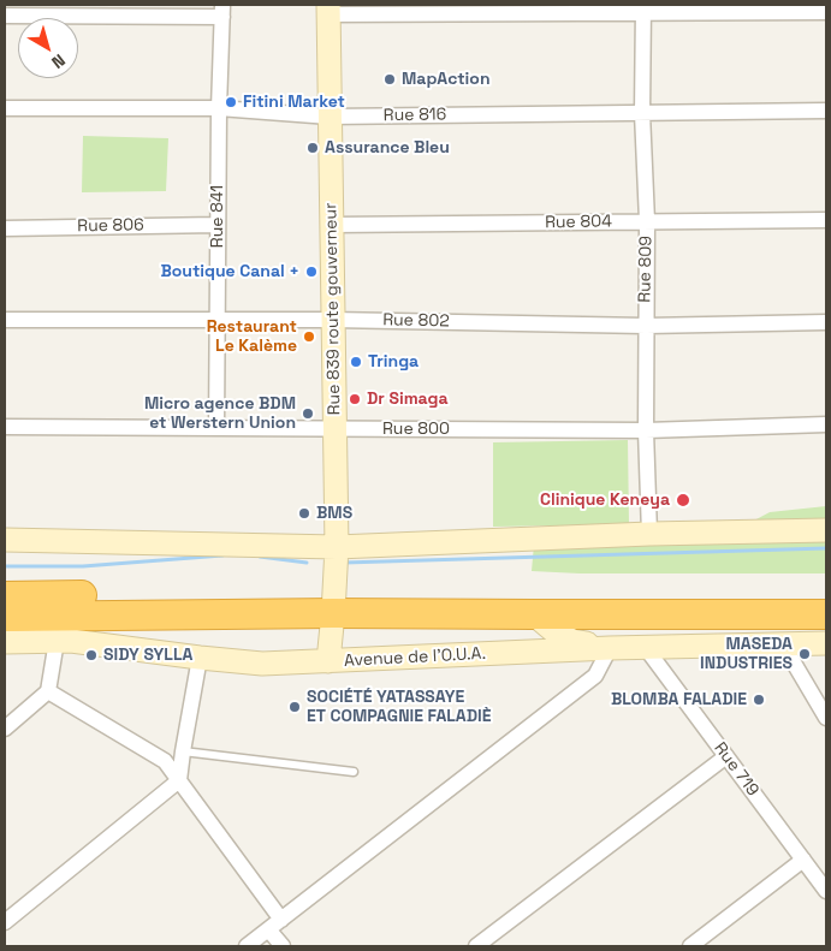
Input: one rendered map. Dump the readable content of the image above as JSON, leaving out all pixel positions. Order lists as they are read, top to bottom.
{
  "streets": {
    "street": [
      "Rue 816",
      "Rue 841",
      "Rue 804",
      "Rue 806",
      "Rue 809",
      "Rue 839 route gouverneur",
      "Rue 802",
      "Rue 800",
      "Avenue de l'O.U.A.",
      "Rue 719"
    ]
  },
  "crossings": [
    ["Rue 816", "Rue 841"],
    ["Rue 816", "Rue 809"],
    ["Rue 816", "Rue 839 route gouverneur"],
    ["Rue 841", "Rue 806"],
    ["Rue 841", "Rue 802"],
    ["Rue 841", "Rue 800"],
    ["Rue 804", "Rue 809"],
    ["Rue 804", "Rue 839 route gouverneur"],
    ["Rue 809", "Rue 802"],
    ["Rue 809", "Rue 800"],
    ["Rue 839 route gouverneur", "Rue 802"],
    ["Rue 839 route gouverneur", "Rue 800"],
    ["Rue 839 route gouverneur", "Avenue de l'O.U.A."],
    ["Avenue de l'O.U.A.", "Rue 719"]
  ],
  "places": [
    "MapAction",
    "Fitini Market",
    "Assurance Bleu",
    "Boutique Canal +",
    "Restaurant Le Kalème",
    "Tringa",
    "Dr Simaga",
    "Micro agence BDM et Werstern Union",
    "Clinique Keneya",
    "BMS",
    "MASEDA INDUSTRIES",
    "SIDY SYLLA",
    "BLOMBA FALADIE",
    "SOCIÉTÉ YATASSAYE ET COMPAGNIE FALADIÈ"
  ],
  "north": "bottom right"
}
